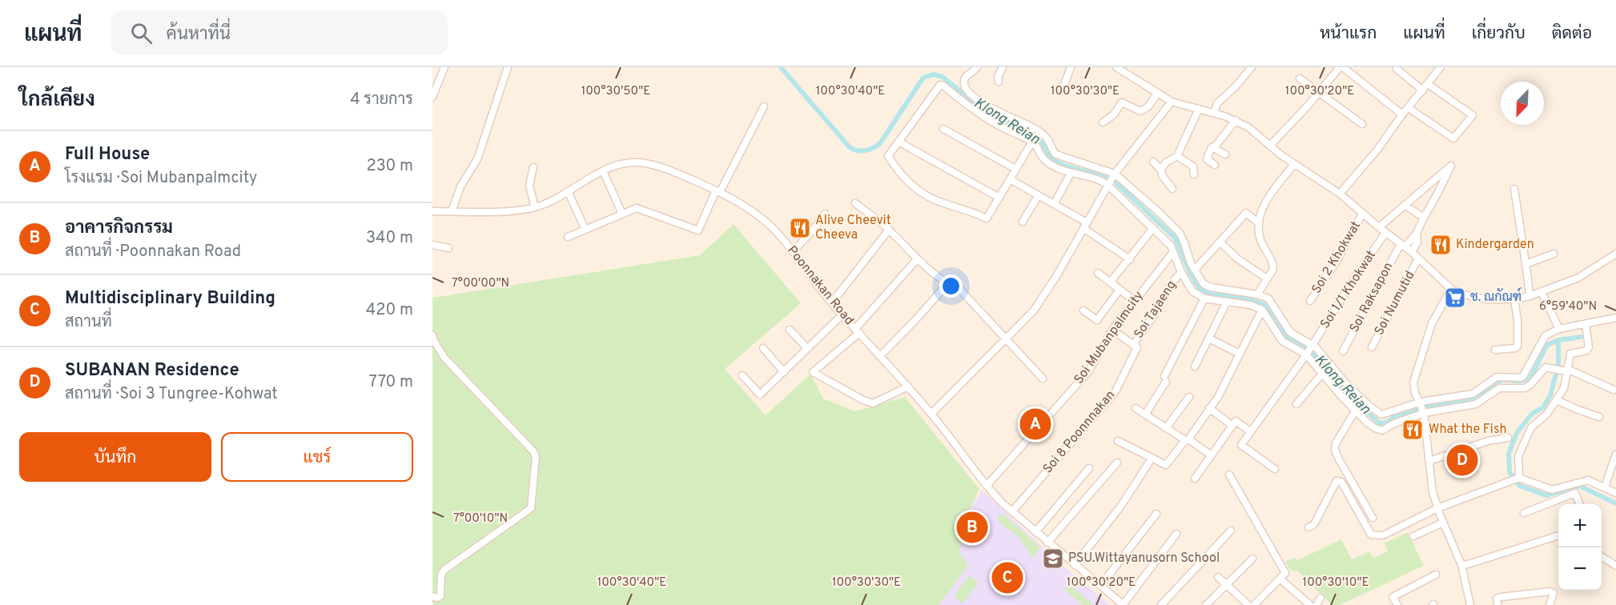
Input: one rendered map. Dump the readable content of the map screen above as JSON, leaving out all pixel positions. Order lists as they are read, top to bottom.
{
  "streets": {
    "street": [
      "Soi 2 Khokwat",
      "Poonnakan Road",
      "Soi 1/1 Khokwat",
      "Soi Raksapon",
      "Soi Numutid",
      "Soi Tajaeng",
      "Soi Mubanpalmcity",
      "Soi 8 Poonnnakan"
    ]
  },
  "crossings": [
    ["Poonnakan Road", "Soi Mubanpalmcity"],
    ["Poonnakan Road", "Soi 8 Poonnnakan"],
    ["Soi Tajaeng", "Soi 8 Poonnnakan"]
  ],
  "water": ["Klong Reian"],
  "places": {
    "restaurant": ["Alive Cheevit Cheeva", "Kindergarden", "What the Fish"],
    "supermarket": ["ช. ณกัณฑ์"],
    "school or university": ["PSU.Wittayanusorn School"]
  },
  "north": "bottom left",
  "page": {
    "header": "แผนที่",
    "search": "ค้นหาที่นี่",
    "nav": [
      "หน้าแรก",
      "แผนที่",
      "เกี่ยวกับ",
      "ติดต่อ"
    ],
    "heading": ["ใกล้เคียง", "4 รายการ"],
    "list": [
      {
        "mark": "A",
        "name": "Full House",
        "note": "โรงแรม · Soi Mubanpalmcity",
        "value": "230 m"
      },
      {
        "mark": "B",
        "name": "อาคารกิจกรรม",
        "note": "สถานที่ · Poonnakan Road",
        "value": "340 m"
      },
      {
        "mark": "C",
        "name": "Multidisciplinary Building",
        "note": "สถานที่",
        "value": "420 m"
      },
      {
        "mark": "D",
        "name": "SUBANAN Residence",
        "note": "สถานที่ · Soi 3 Tungree-Kohwat",
        "value": "770 m"
      }
    ],
    "pins": [
      "A",
      "D",
      "B",
      "C"
    ],
    "buttons": ["บันทึก", "แชร์"],
    "map_buttons": ["+", "−"]
  },
  "coordinates": [
    "100°30'50\"E",
    "100°30'40\"E",
    "100°30'20\"E",
    "100°30'30\"E",
    "7°00'00\"N",
    "6°59'40\"N",
    "7°00'10\"N",
    "100°30'10\"E"
  ]
}
